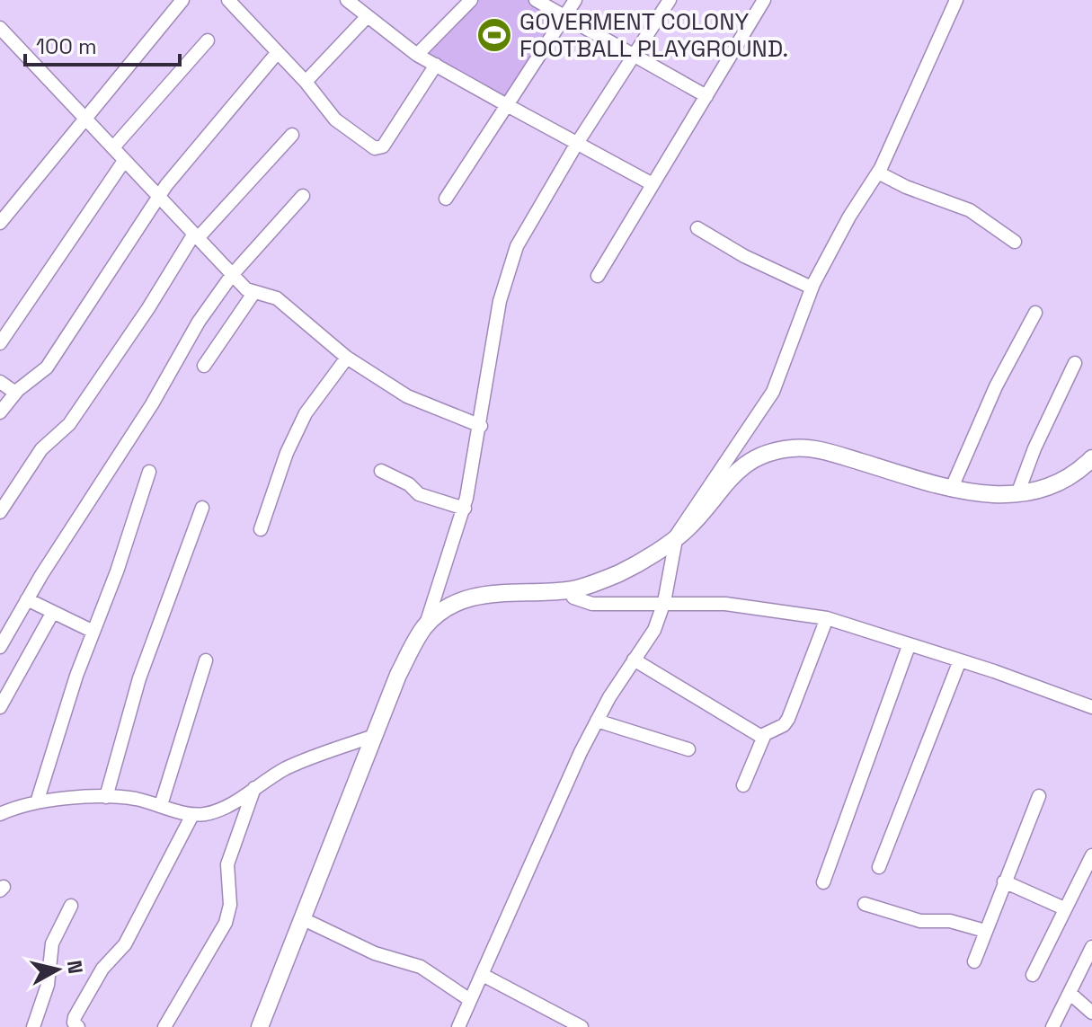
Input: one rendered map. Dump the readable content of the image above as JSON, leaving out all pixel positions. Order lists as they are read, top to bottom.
{
  "places": {
    "sports": ["GOVERMENT COLONY FOOTBALL PLAYGROUND."]
  },
  "scale_bar": "100 m",
  "north": "right"
}
